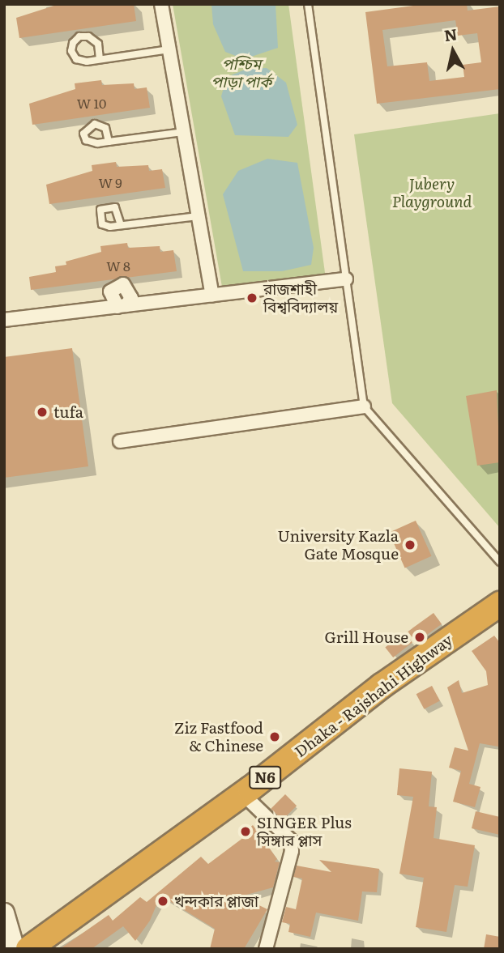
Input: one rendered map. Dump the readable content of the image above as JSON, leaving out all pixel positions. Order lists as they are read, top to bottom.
{
  "streets": {
    "highway": ["Dhaka - Rajshahi Highway", "N6"]
  },
  "parks": ["পশ্চিম পাড়া পার্ক", "Jubery Playground"],
  "places": [
    "রাজশাহী বিশ্ববিদ্যালয়",
    "tufa",
    "University Kazla Gate Mosque",
    "Grill House",
    "Ziz Fastfood & Chinese",
    "SINGER Plus সিঙ্গার প্লাস",
    "খন্দকার প্লাজা"
  ],
  "house_numbers": ["W 10", "W 9", "W 8"],
  "north": "top"
}
